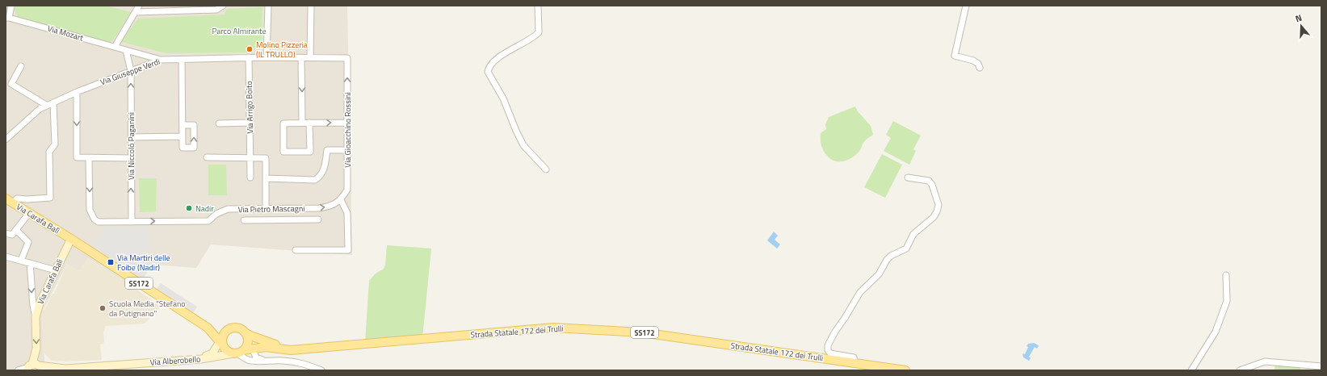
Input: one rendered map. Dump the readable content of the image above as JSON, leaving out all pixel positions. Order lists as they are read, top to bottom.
{
  "streets": {
    "main road": [
      "Via Carafa Balì",
      "Via Carafa Bali",
      "SS172",
      "Strada Statale 172 dei Trulli",
      "Via Alberobello"
    ],
    "street": [
      "Via Mozart",
      "Via Giuseppe Verdi",
      "Via Arrigo Boito",
      "Via Gioacchino Rossini",
      "Via Niccolò Paganini",
      "Via Pietro Mascagni"
    ]
  },
  "crossings": [
    ["Via Mozart", "Via Giuseppe Verdi"],
    ["Via Mozart", "Via Niccolò Paganini"],
    ["Via Giuseppe Verdi", "Via Arrigo Boito"],
    ["Via Giuseppe Verdi", "Via Gioacchino Rossini"],
    ["Via Giuseppe Verdi", "Via Niccolò Paganini"],
    ["Via Gioacchino Rossini", "Via Pietro Mascagni"],
    ["Via Niccolò Paganini", "Via Pietro Mascagni"],
    ["Via Carafa Balì", "Via Carafa Bali"],
    ["Via Carafa Balì", "SS172"],
    ["Via Carafa Bali", "SS172"],
    ["Via Carafa Bali", "Via Alberobello"],
    ["SS172", "Strada Statale 172 dei Trulli"],
    ["SS172", "Via Alberobello"],
    ["Strada Statale 172 dei Trulli", "Via Alberobello"]
  ],
  "one_way": ["Via Niccolò Paganini", "Via Carafa Bali"],
  "parks": ["Parco Almirante"],
  "places": {
    "other": ["Molino Pizzeria (IL TRULLO)", "Nadir", "Scuola Media \"Stefano da Putignano\""],
    "transit": ["Via Martiri delle Foibe (Nadir)"]
  },
  "north": "top"
}
